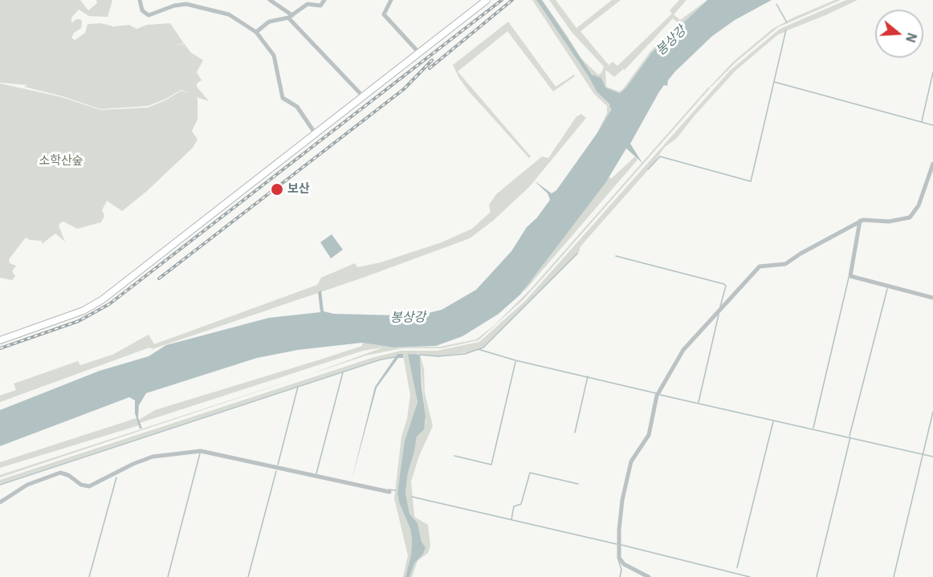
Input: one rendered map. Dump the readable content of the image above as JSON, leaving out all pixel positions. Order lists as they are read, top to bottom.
{
  "water": ["봉상강"],
  "parks": ["소학산숲"],
  "places": ["보산"],
  "north": "right"
}
